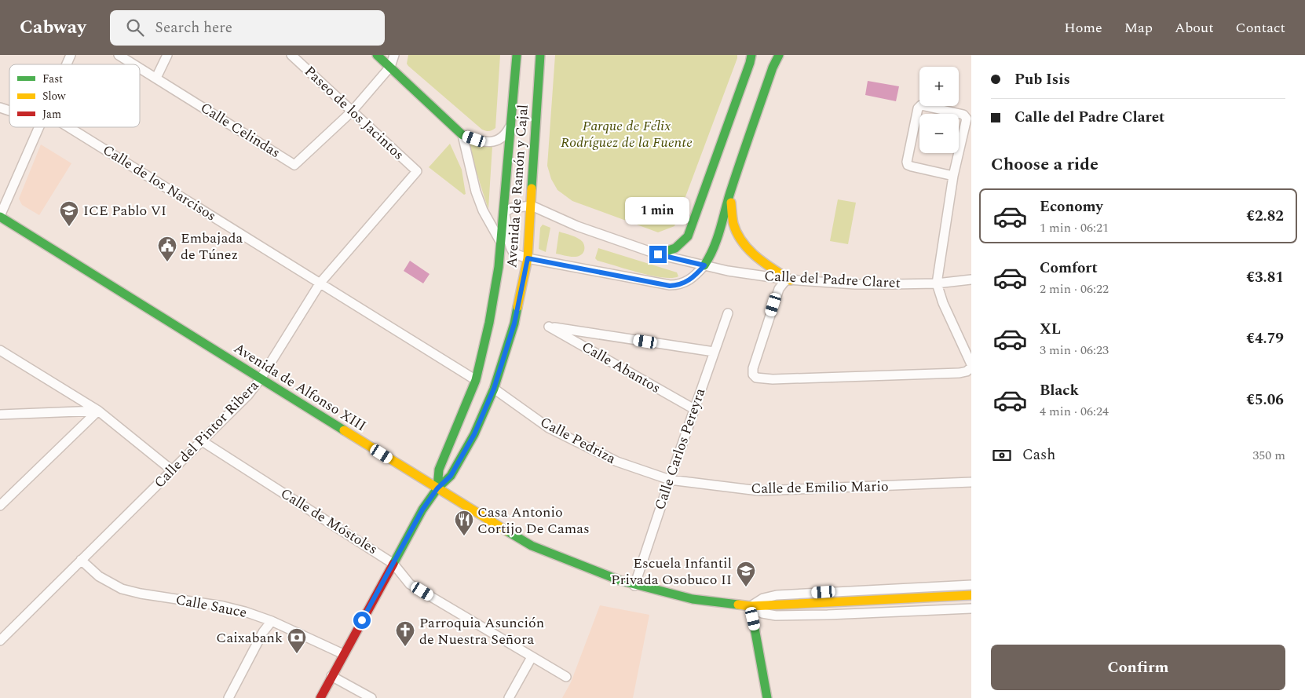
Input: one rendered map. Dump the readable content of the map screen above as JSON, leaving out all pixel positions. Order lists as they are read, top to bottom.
{
  "streets": {
    "main road": ["Avenida de Ramón y Cajal", "Avenida de Alfonso XIII"],
    "street": [
      "Paseo de los Jacintos",
      "Calle Celindas",
      "Calle de los Narcisos",
      "Calle del Padre Claret",
      "Calle Abantos",
      "Calle del Pintor Ribera",
      "Calle Pedriza",
      "Calle Carlos Pereyra",
      "Calle de Emilio Mario",
      "Calle de Móstoles",
      "Calle Sauce"
    ]
  },
  "crossings": [
    ["Paseo de los Jacintos", "Calle Celindas"],
    ["Paseo de los Jacintos", "Calle del Pintor Ribera"],
    ["Calle de los Narcisos", "Avenida de Ramón y Cajal"],
    ["Calle de los Narcisos", "Calle del Pintor Ribera"],
    ["Avenida de Ramón y Cajal", "Calle del Padre Claret"],
    ["Avenida de Ramón y Cajal", "Avenida de Alfonso XIII"],
    ["Avenida de Ramón y Cajal", "Calle Pedriza"],
    ["Avenida de Ramón y Cajal", "Calle de Móstoles"],
    ["Avenida de Ramón y Cajal", "Calle Sauce"],
    ["Calle Abantos", "Calle Carlos Pereyra"],
    ["Avenida de Alfonso XIII", "Calle del Pintor Ribera"],
    ["Avenida de Alfonso XIII", "Calle Carlos Pereyra"],
    ["Calle del Pintor Ribera", "Calle de Móstoles"],
    ["Calle del Pintor Ribera", "Calle Sauce"],
    ["Calle Pedriza", "Calle Carlos Pereyra"],
    ["Calle Pedriza", "Calle de Emilio Mario"],
    ["Calle Carlos Pereyra", "Calle de Emilio Mario"]
  ],
  "parks": ["Parque de Félix Rodríguez de la Fuente"],
  "places": {
    "school or university": ["ICE Pablo VI", "Escuela Infantil Privada Osobuco II"],
    "public building": ["Embajada de Túnez"],
    "restaurant": ["Casa Antonio Cortijo De Camas"],
    "church": ["Parroquia Asunción de Nuestra Señora"],
    "bank": ["Caixabank"]
  },
  "legend": ["Fast", "Slow", "Jam"],
  "page": {
    "header": "Cabway",
    "search": "Search here",
    "nav": [
      "Home",
      "Map",
      "About",
      "Contact"
    ],
    "banner": ["Pub Isis", "Calle del Padre Claret"],
    "map_buttons": ["+", "−"],
    "heading": "Choose a ride",
    "list": [
      {
        "name": "Economy",
        "note": "1 min · 06:21",
        "value": "€2.82"
      },
      {
        "name": "Comfort",
        "note": "2 min · 06:22",
        "value": "€3.81"
      },
      {
        "name": "XL",
        "note": "3 min · 06:23",
        "value": "€4.79"
      },
      {
        "name": "Black",
        "note": "4 min · 06:24",
        "value": "€5.06"
      }
    ],
    "bubble": "1 min",
    "pay": ["Cash", "350 m"],
    "buttons": "Confirm"
  }
}
